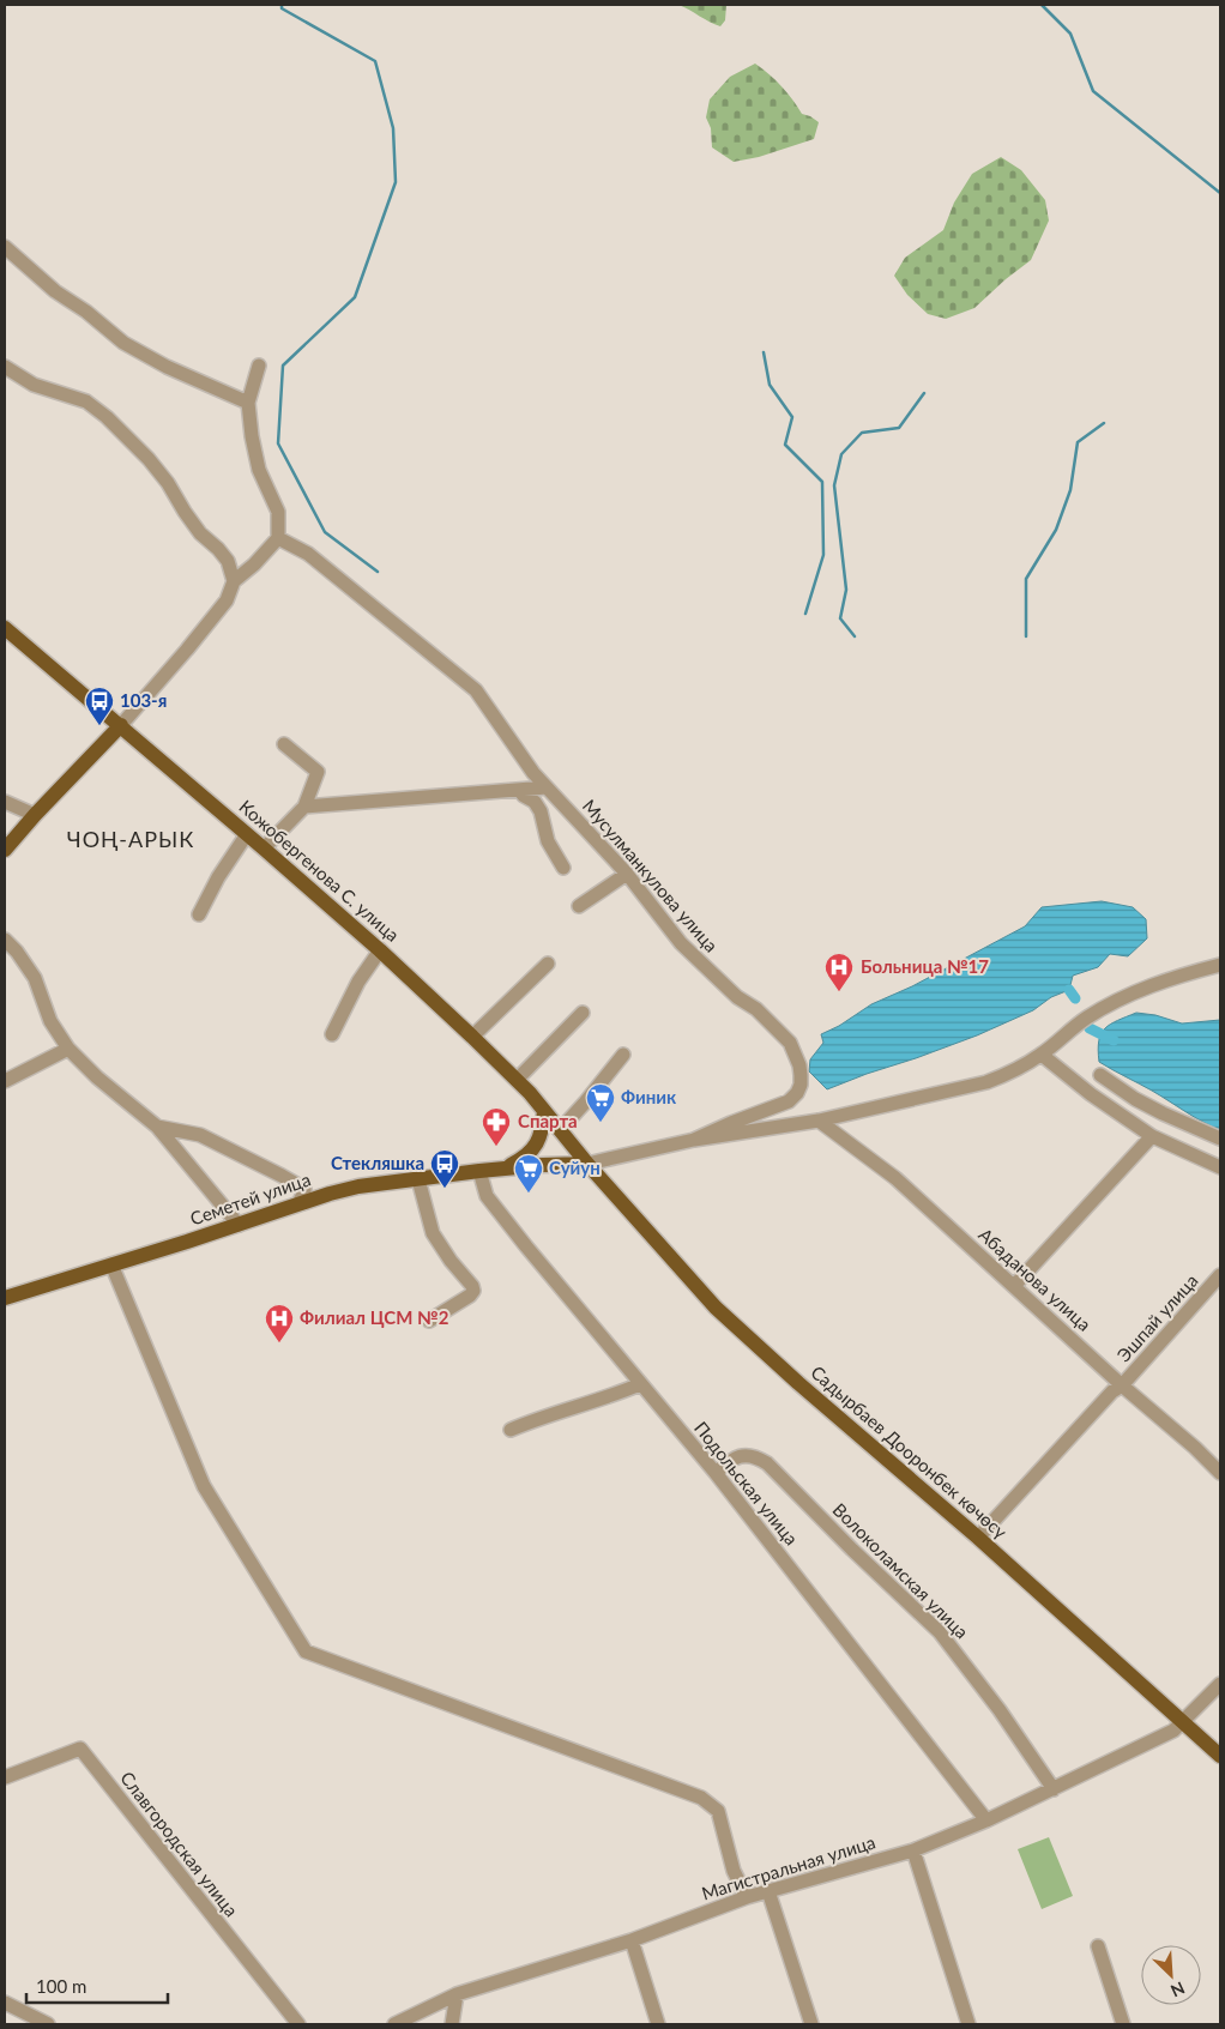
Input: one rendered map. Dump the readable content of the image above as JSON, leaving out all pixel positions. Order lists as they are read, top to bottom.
{
  "streets": {
    "main road": ["Кожобергенова С. улица", "Семетей улица", "Садырбаев Дооронбек көчөсү"],
    "street": [
      "Мусулманкулова улица",
      "Абаданова улица",
      "Эшпай улица",
      "Подольская улица",
      "Волоколамская улица",
      "Славгородская улица",
      "Магистральная улица"
    ]
  },
  "crossings": [
    ["Кожобергенова С. улица", "Семетей улица"],
    ["Кожобергенова С. улица", "Садырбаев Дооронбек көчөсү"],
    ["Семетей улица", "Садырбаев Дооронбек көчөсү"],
    ["Семетей улица", "Подольская улица"],
    ["Абаданова улица", "Эшпай улица"],
    ["Эшпай улица", "Садырбаев Дооронбек көчөсү"],
    ["Садырбаев Дооронбек көчөсү", "Магистральная улица"],
    ["Подольская улица", "Волоколамская улица"],
    ["Подольская улица", "Магистральная улица"],
    ["Волоколамская улица", "Магистральная улица"]
  ],
  "districts": ["ЧОҢ-АРЫК"],
  "places": {
    "bus stop": ["103-я", "Стекляшка"],
    "hospital": ["Больница №17", "Филиал ЦСМ №2"],
    "supermarket": ["Финик", "Суйун"],
    "pharmacy": ["Спарта"]
  },
  "scale_bar": "100 m",
  "north": "bottom right"
}
